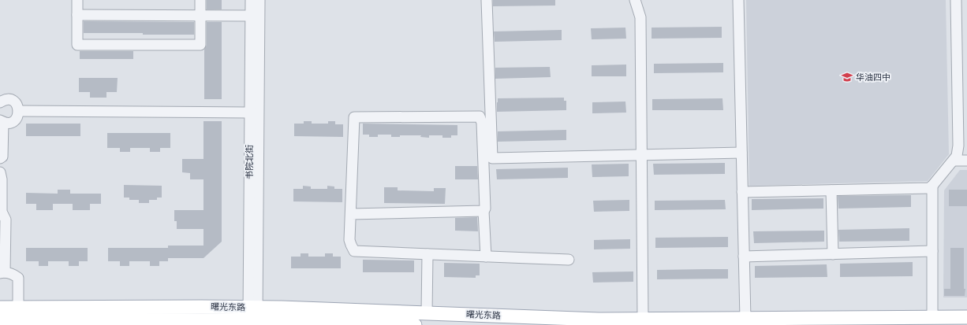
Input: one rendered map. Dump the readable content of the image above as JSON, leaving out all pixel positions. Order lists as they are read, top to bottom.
{
  "streets": {
    "main road": ["曙光东路"],
    "street": ["书院北街"]
  },
  "crossings": [
    ["书院北街", "曙光东路"]
  ],
  "places": {
    "school or university": ["华油四中"]
  }
}
